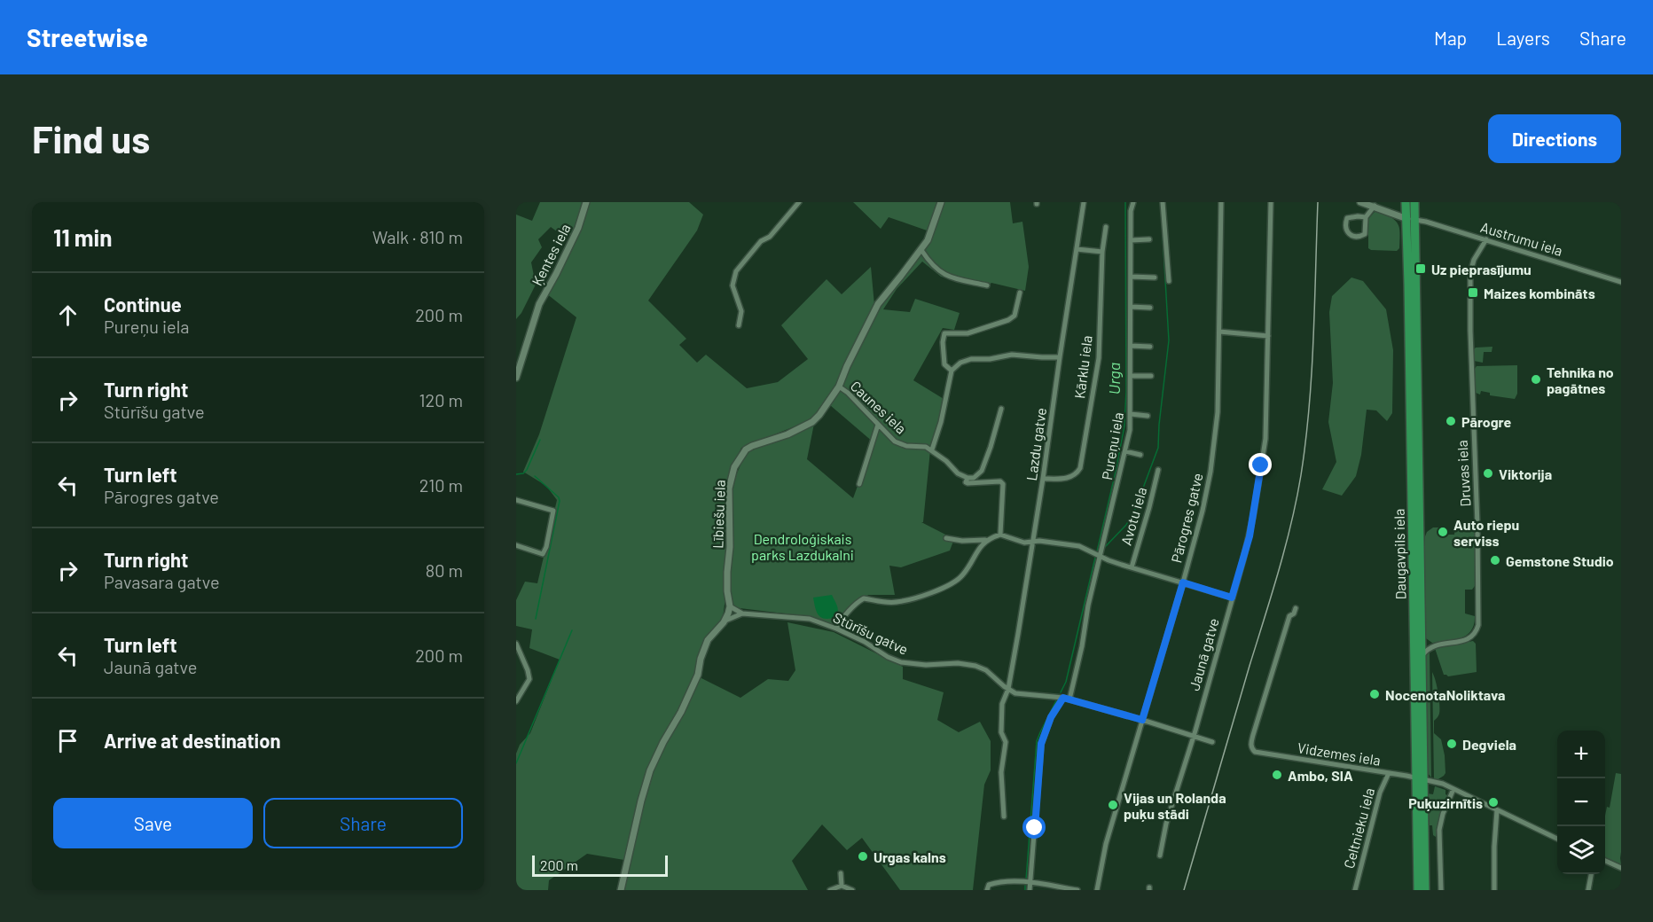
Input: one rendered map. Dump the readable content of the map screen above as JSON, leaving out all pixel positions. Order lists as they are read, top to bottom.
{
  "streets": {
    "highway": ["Daugavpils iela"],
    "street": [
      "Austrumu iela",
      "Ķentes iela",
      "Kārklu iela",
      "Caunes iela",
      "Lazdu gatve",
      "Pureņu iela",
      "Druvas iela",
      "Lībiešu iela",
      "Avotu iela",
      "Pārogres gatve",
      "Stūrīšu gatve",
      "Jaunā gatve",
      "Vidzemes iela",
      "Celtnieku iela"
    ]
  },
  "crossings": [
    ["Austrumu iela", "Druvas iela"],
    ["Austrumu iela", "Daugavpils iela"],
    ["Kārklu iela", "Lazdu gatve"],
    ["Caunes iela", "Lībiešu iela"],
    ["Lazdu gatve", "Stūrīšu gatve"],
    ["Pureņu iela", "Stūrīšu gatve"],
    ["Lībiešu iela", "Stūrīšu gatve"],
    ["Pārogres gatve", "Stūrīšu gatve"],
    ["Daugavpils iela", "Vidzemes iela"],
    ["Stūrīšu gatve", "Jaunā gatve"],
    ["Vidzemes iela", "Celtnieku iela"]
  ],
  "water": ["Urga"],
  "parks": ["Dendroloģiskais parks Lazdukalni"],
  "places": {
    "transit": ["Uz pieprasījumu", "Maizes kombināts"],
    "other": [
      "Tehnika no pagātnes",
      "Pārogre",
      "Viktorija",
      "Auto riepu serviss",
      "Gemstone Studio",
      "NocenotaNoliktava",
      "Degviela",
      "Ambo, SIA",
      "Puķuzirnītis",
      "Vijas un Rolanda puķu stādi",
      "Urgas kalns"
    ]
  },
  "scale_bar": "200 m",
  "page": {
    "header": "Streetwise",
    "nav": ["Map", "Layers", "Share"],
    "buttons": [
      "Directions",
      ["Save", "Share"]
    ],
    "title": "Find us",
    "heading": ["11 min", "Walk · 810 m"],
    "list": [
      ["Continue", "Pureņu iela", "200 m"],
      ["Turn right", "Stūrīšu gatve", "120 m"],
      ["Turn left", "Pārogres gatve", "210 m"],
      ["Turn right", "Pavasara gatve", "80 m"],
      ["Turn left", "Jaunā gatve", "200 m"],
      "Arrive at destination"
    ],
    "map_buttons": ["+", "−"],
    "scale": "200 m"
  }
}
